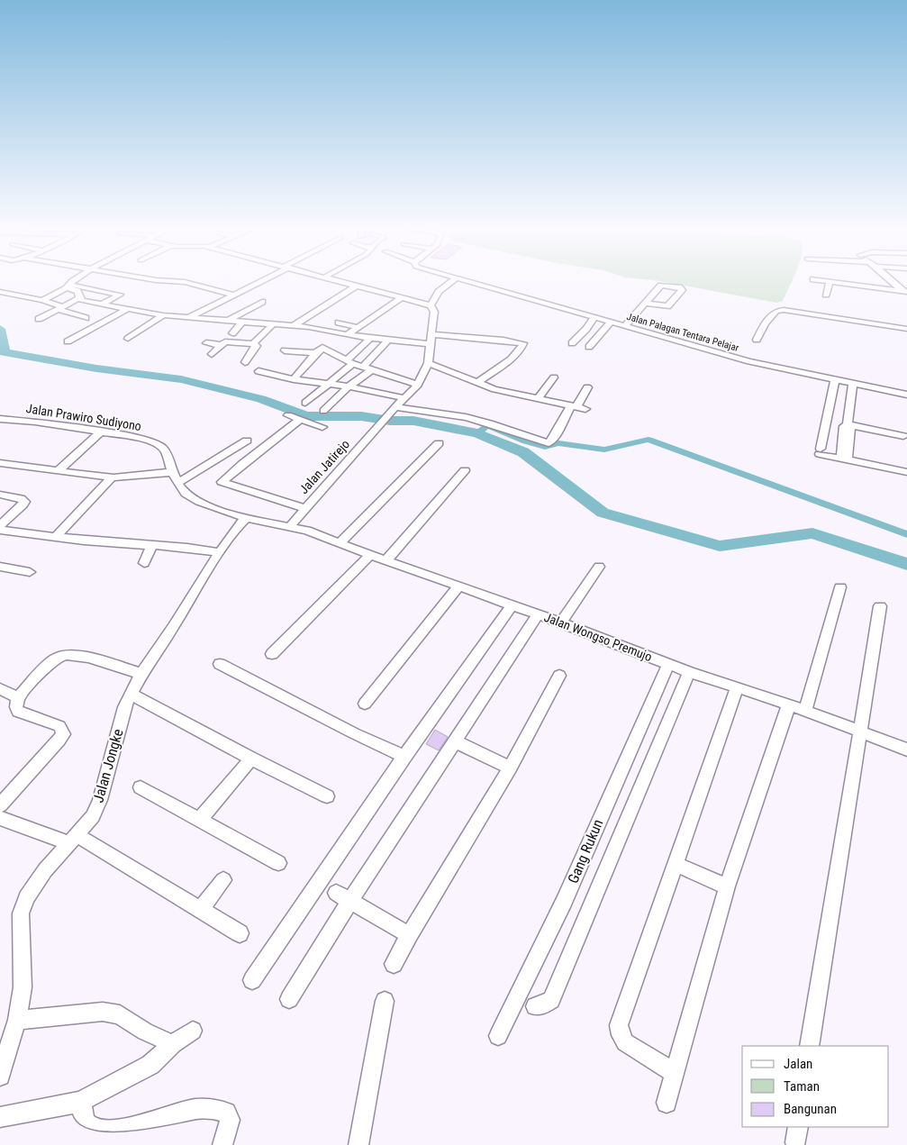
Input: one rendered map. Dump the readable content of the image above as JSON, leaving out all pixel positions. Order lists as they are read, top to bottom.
{
  "streets": {
    "street": [
      "Jalan Palagan Tentara Pelajar",
      "Jalan Prawiro Sudiyono",
      "Jalan Jatirejo",
      "Jalan Wongso Premujo",
      "Jalan Jongke",
      "Gang Rukun"
    ]
  },
  "crossings": [
    ["Jalan Prawiro Sudiyono", "Jalan Jatirejo"],
    ["Jalan Prawiro Sudiyono", "Jalan Wongso Premujo"],
    ["Jalan Prawiro Sudiyono", "Jalan Jongke"],
    ["Jalan Jatirejo", "Jalan Wongso Premujo"],
    ["Jalan Wongso Premujo", "Gang Rukun"]
  ],
  "legend": ["Jalan", "Taman", "Bangunan"]
}
